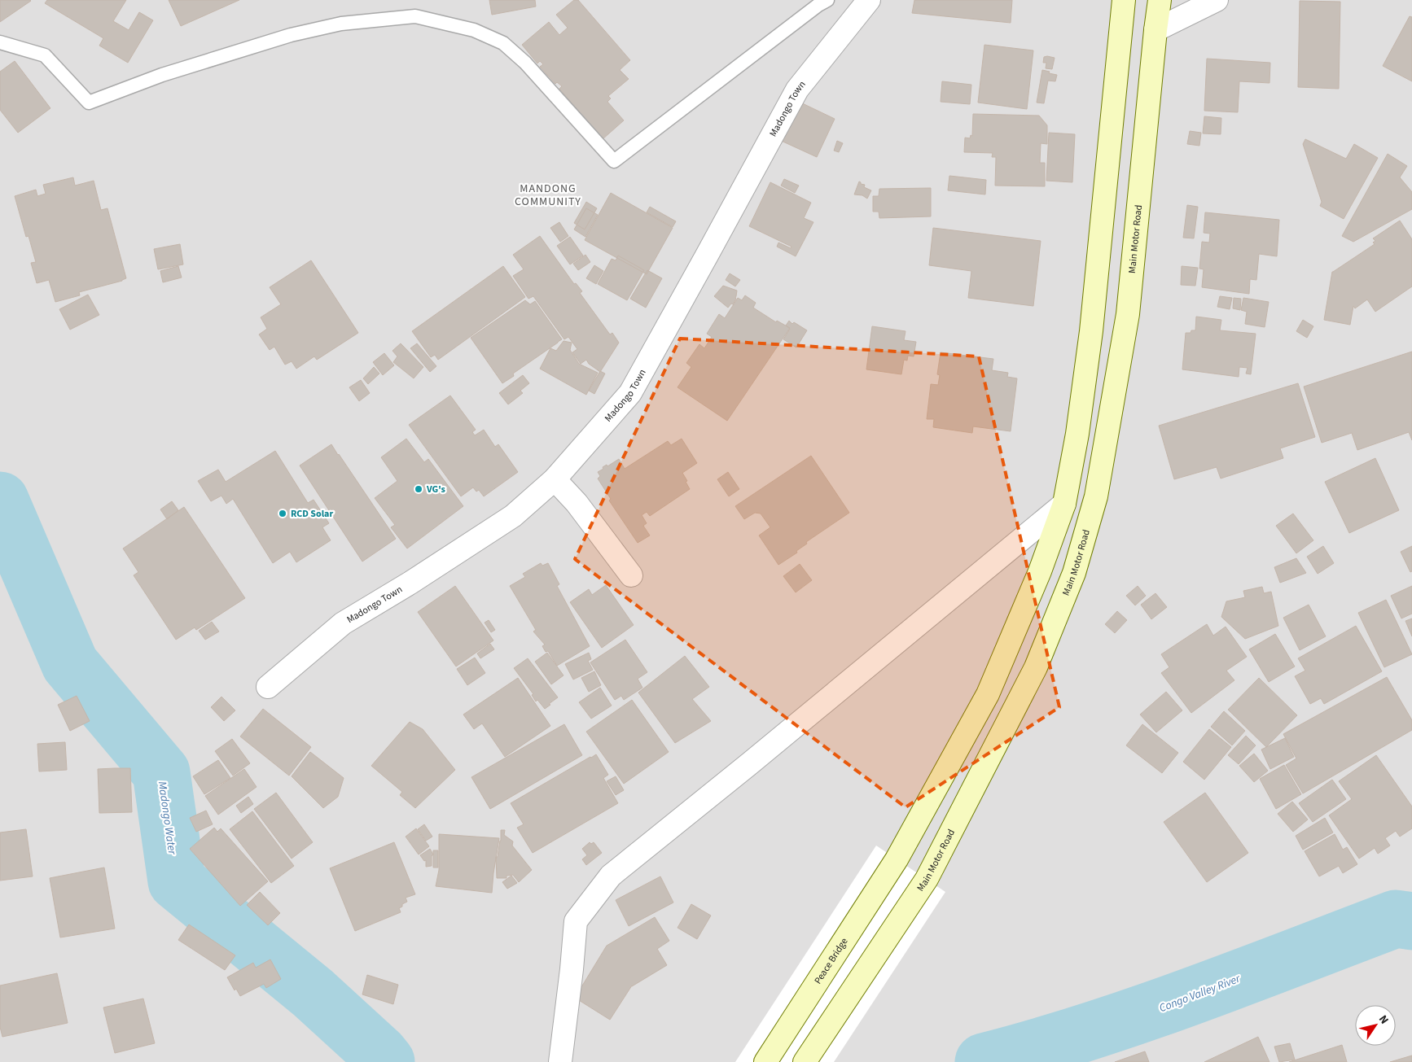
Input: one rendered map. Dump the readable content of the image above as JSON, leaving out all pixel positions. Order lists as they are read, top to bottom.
{
  "streets": {
    "main road": ["Main Motor Road", "Peace Bridge"],
    "street": ["Madongo Town"]
  },
  "districts": ["MANDONG COMMUNITY"],
  "water": ["Madongo Water", "Congo Valley River"],
  "places": ["VG's", "RCD Solar"],
  "north": "top right"
}
